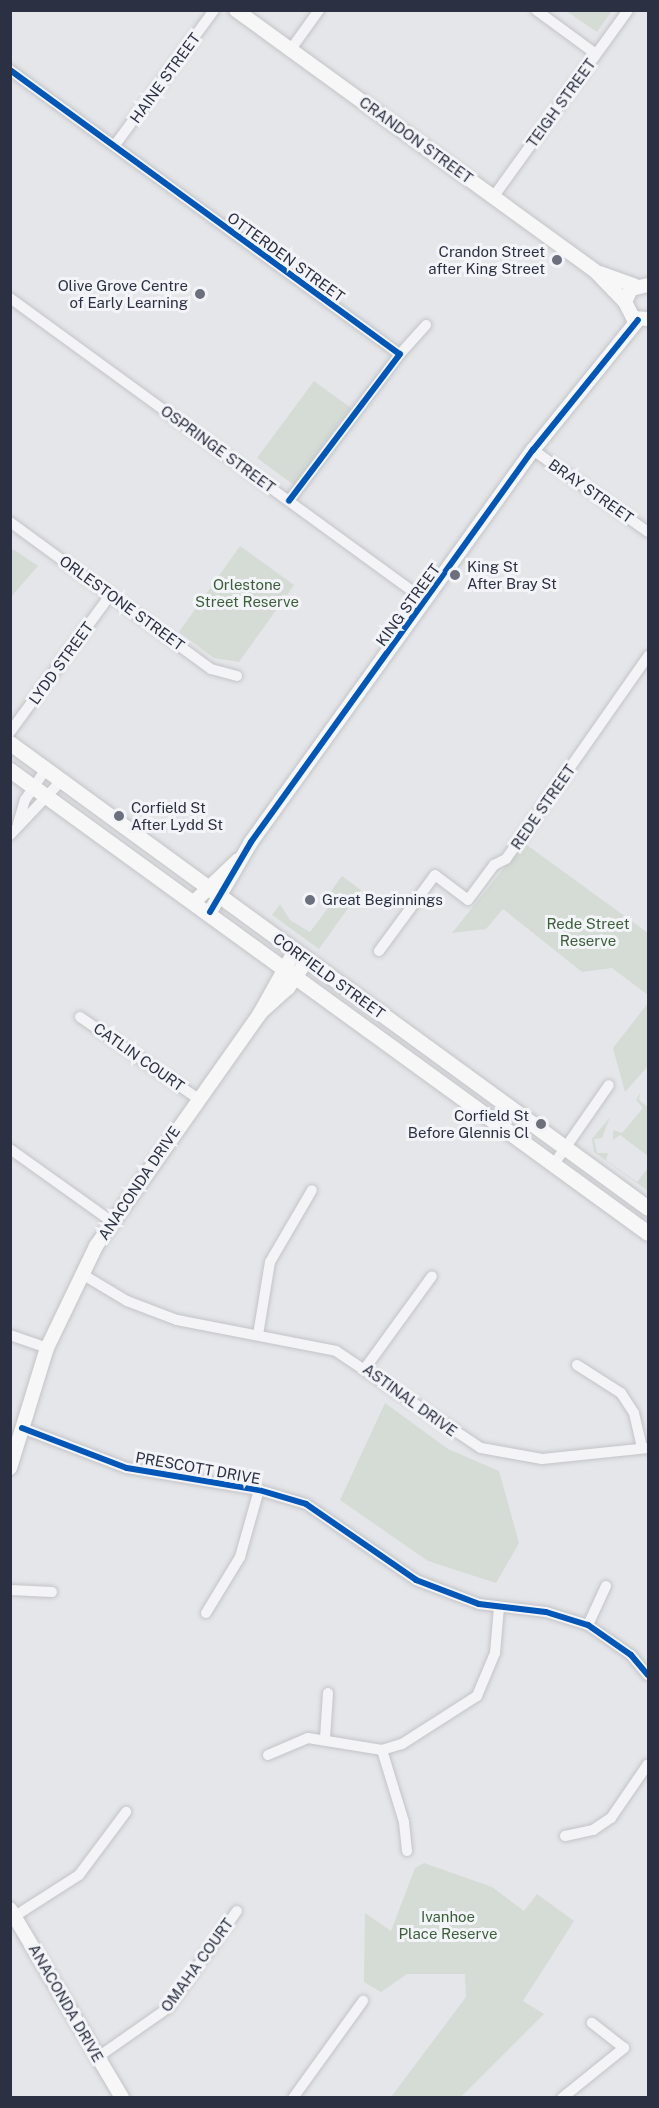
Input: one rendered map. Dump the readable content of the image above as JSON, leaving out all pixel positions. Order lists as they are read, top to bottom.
{
  "streets": {
    "main road": [
      "CRANDON STREET",
      "KING STREET",
      "CORFIELD STREET",
      "ANACONDA DRIVE"
    ],
    "street": [
      "HAINE STREET",
      "TEIGH STREET",
      "OTTERDEN STREET",
      "OSPRINGE STREET",
      "BRAY STREET",
      "ORLESTONE STREET",
      "LYDD STREET",
      "REDE STREET",
      "CATLIN COURT",
      "ASTINAL DRIVE",
      "PRESCOTT DRIVE",
      "OMAHA COURT"
    ]
  },
  "crossings": [
    ["HAINE STREET", "OTTERDEN STREET"],
    ["TEIGH STREET", "CRANDON STREET"],
    ["CRANDON STREET", "KING STREET"],
    ["OSPRINGE STREET", "KING STREET"],
    ["BRAY STREET", "KING STREET"],
    ["ORLESTONE STREET", "LYDD STREET"],
    ["KING STREET", "CORFIELD STREET"],
    ["CORFIELD STREET", "ANACONDA DRIVE"],
    ["CATLIN COURT", "ANACONDA DRIVE"],
    ["ANACONDA DRIVE", "ASTINAL DRIVE"],
    ["ANACONDA DRIVE", "PRESCOTT DRIVE"],
    ["ANACONDA DRIVE", "OMAHA COURT"]
  ],
  "parks": ["Orlestone Street Reserve", "Rede Street Reserve", "Ivanhoe Place Reserve"],
  "places": [
    "Crandon Street after King Street",
    "Olive Grove Centre of Early Learning",
    "King St After Bray St",
    "Corfield St After Lydd St",
    "Great Beginnings",
    "Corfield St Before Glennis Cl"
  ]
}
